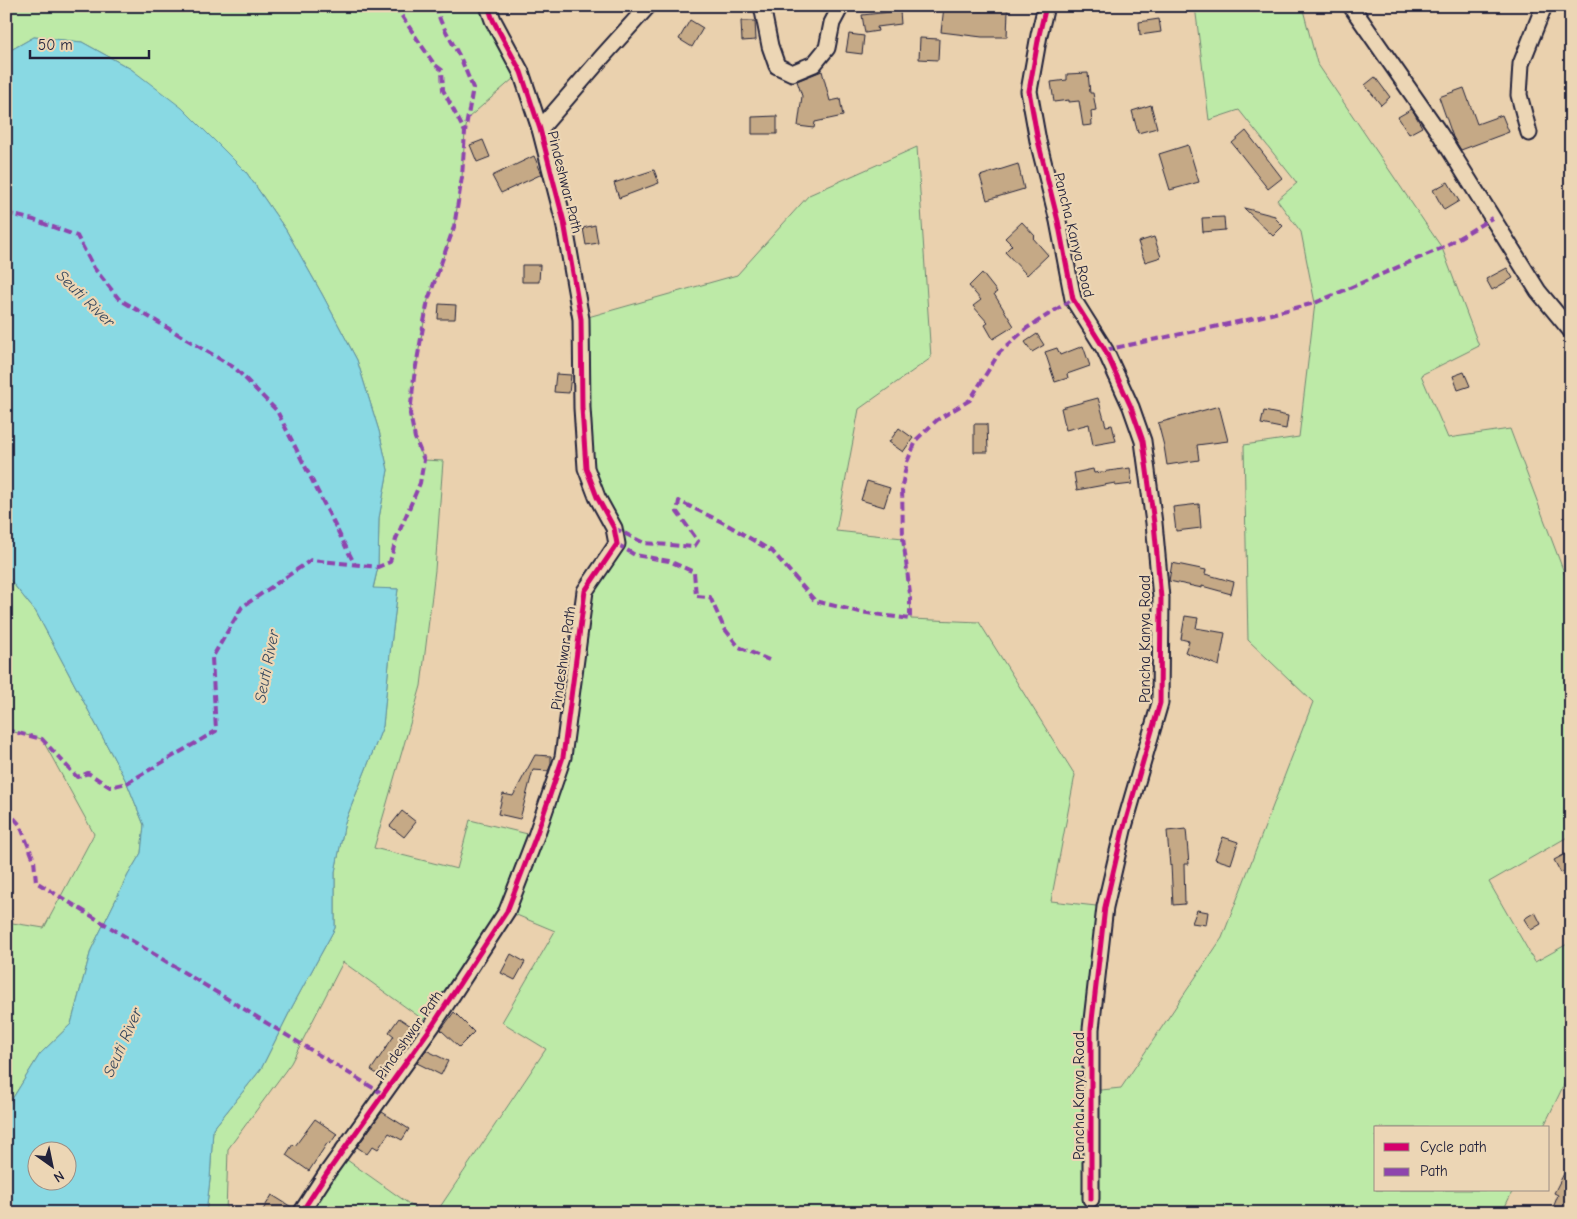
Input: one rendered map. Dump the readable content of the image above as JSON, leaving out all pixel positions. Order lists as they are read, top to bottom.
{
  "streets": {
    "street": ["Pindeshwar Path", "Pancha Kanya Road"]
  },
  "water": ["Seuti River"],
  "legend": ["Cycle path", "Path"],
  "scale_bar": "50 m",
  "north": "bottom right"
}
